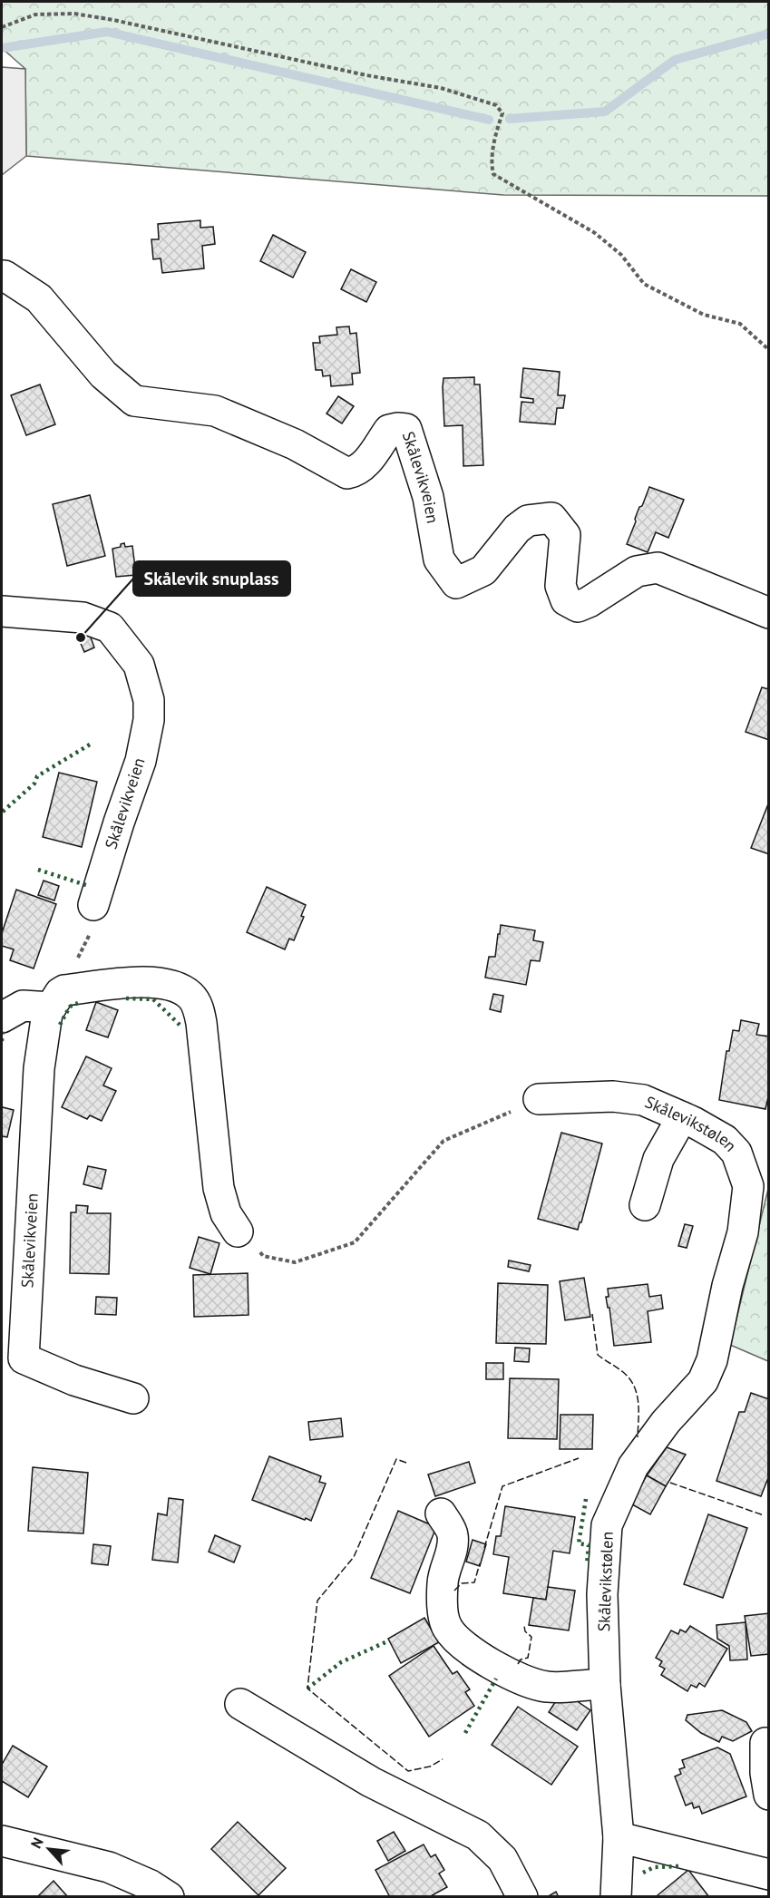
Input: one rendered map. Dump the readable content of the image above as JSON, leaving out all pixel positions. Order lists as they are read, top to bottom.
{
  "streets": {
    "street": ["Skålevikveien", "Skålevikstølen"]
  },
  "places": ["Skålevik snuplass"],
  "north": "top left"
}
